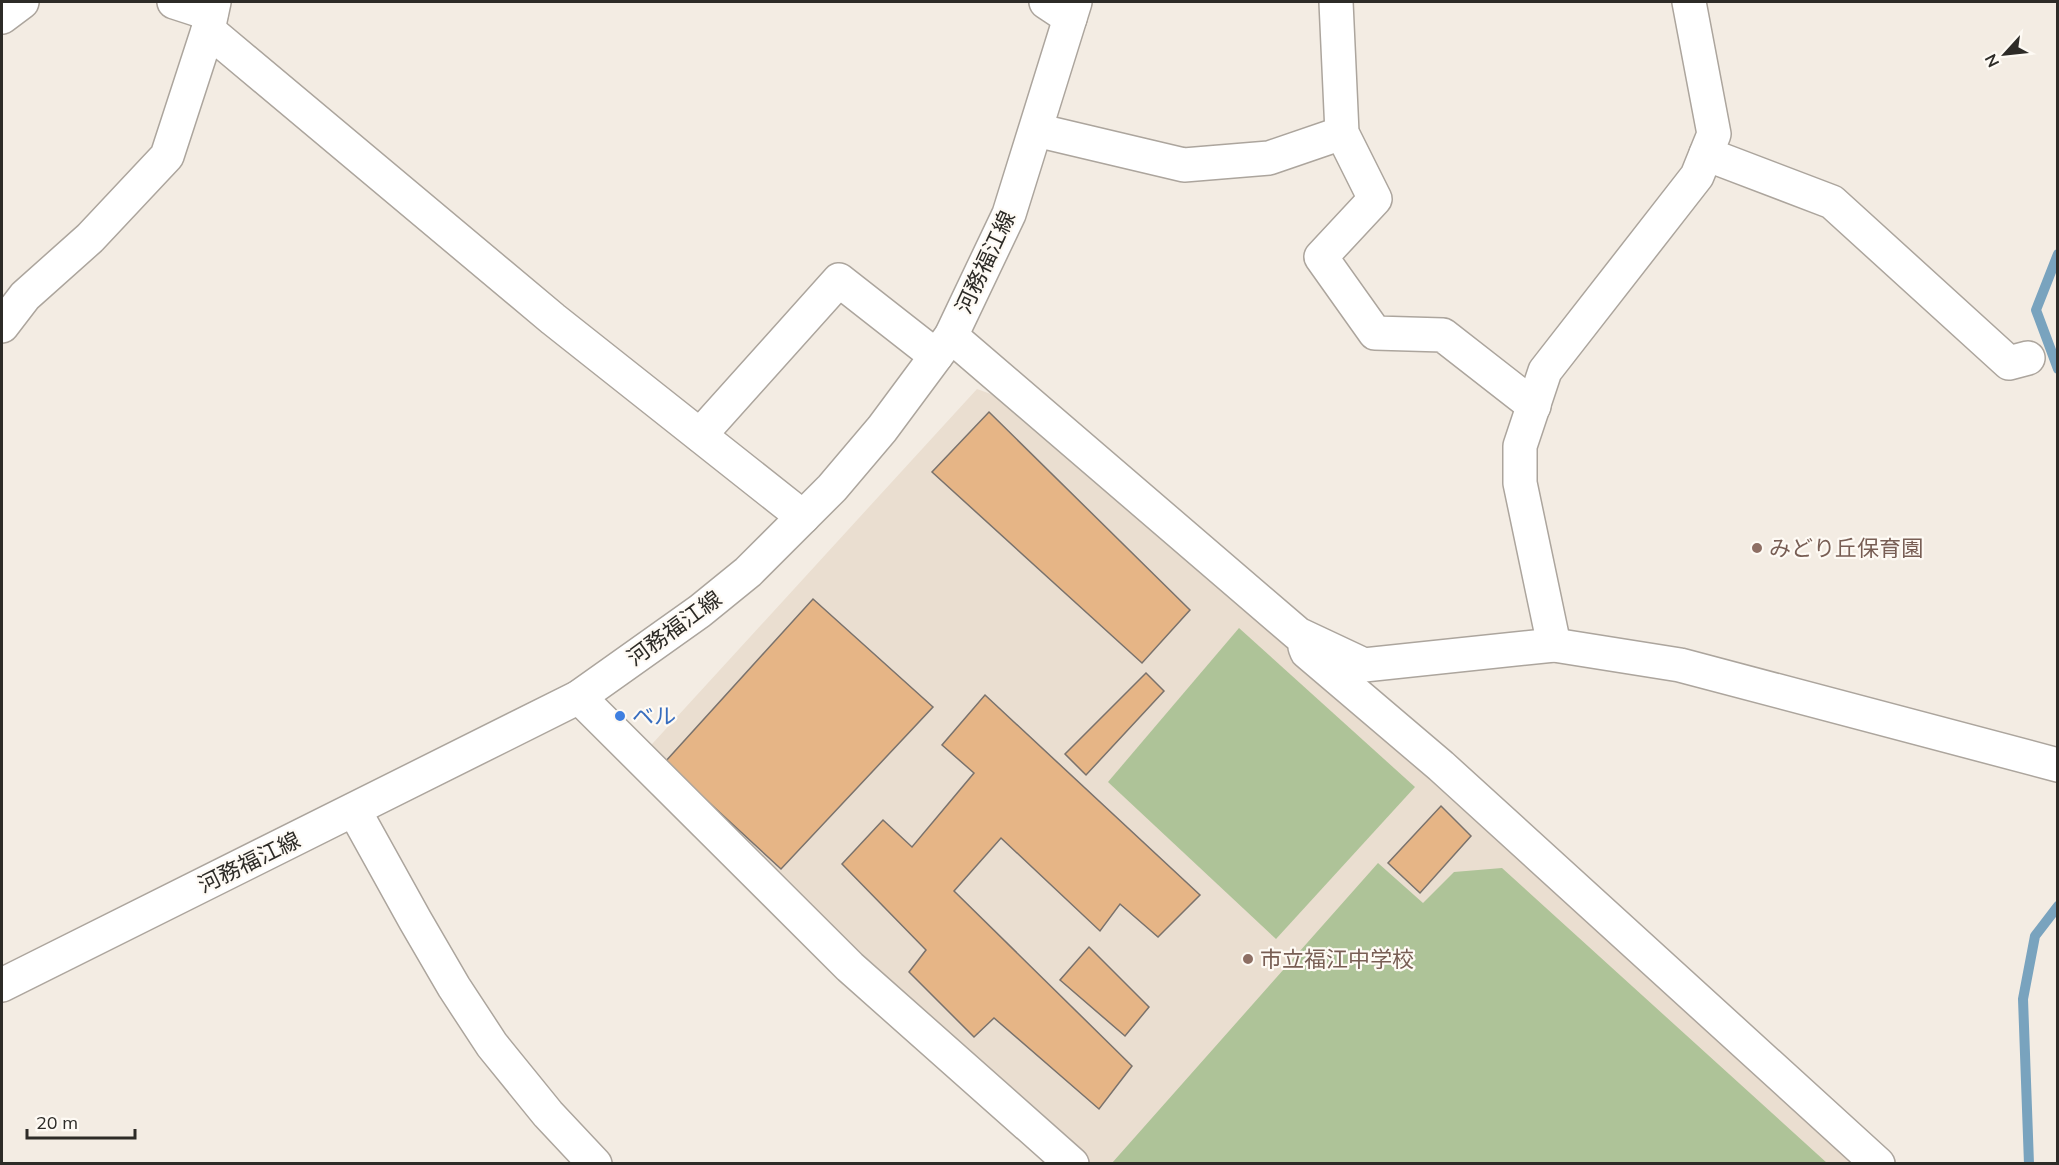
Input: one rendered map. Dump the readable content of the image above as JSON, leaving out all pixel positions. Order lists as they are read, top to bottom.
{
  "streets": {
    "street": ["河務福江線"]
  },
  "places": ["みどり丘保育園", "ベル", "市立福江中学校"],
  "scale_bar": "20 m",
  "north": "bottom left"
}
